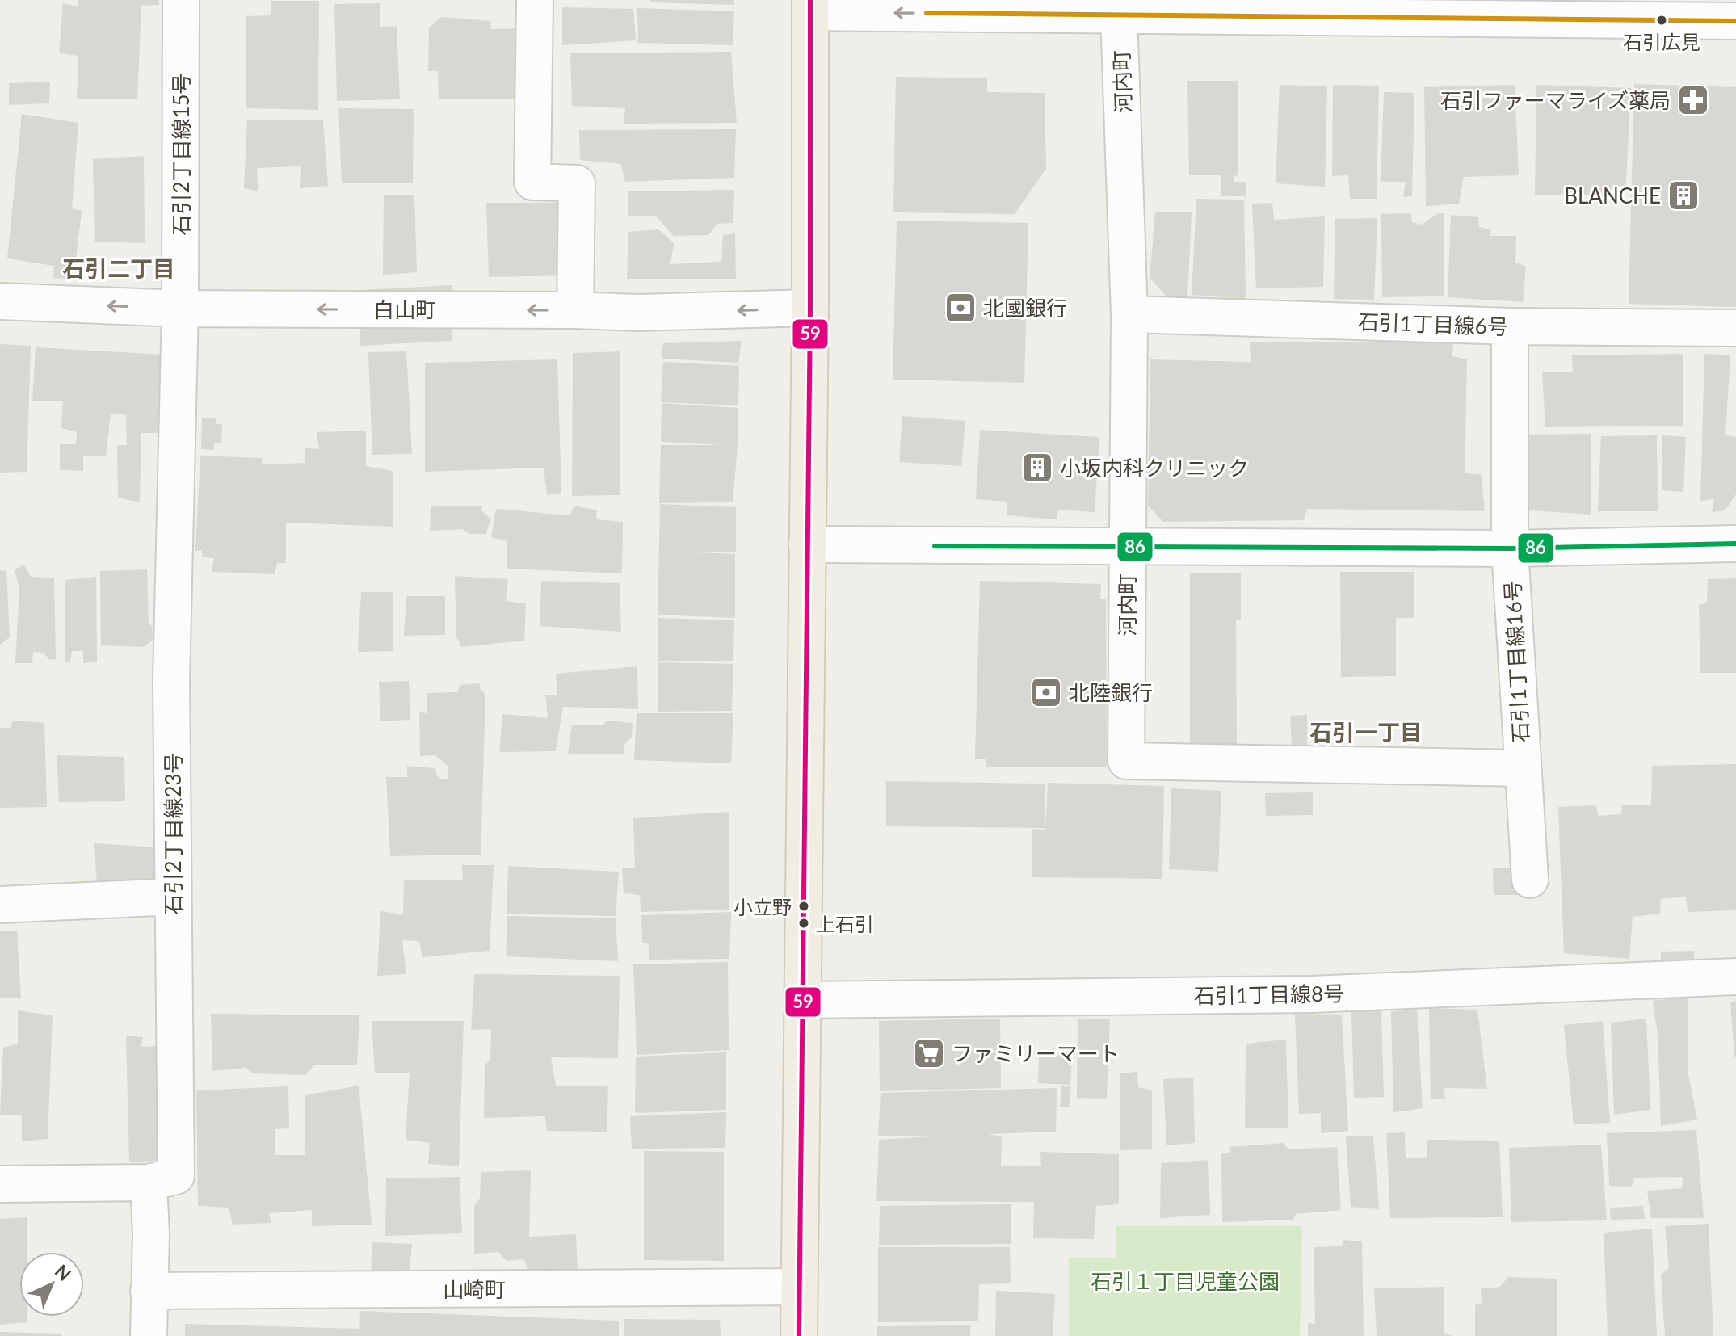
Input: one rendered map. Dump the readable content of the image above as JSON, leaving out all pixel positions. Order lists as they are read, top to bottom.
{
  "streets": {
    "street": [
      "河内町",
      "石引2丁目線15号",
      "白山町",
      "石引1丁目線6号",
      "石引1丁目線16号",
      "石引2丁目線23号",
      "石引1丁目線8号",
      "山崎町"
    ]
  },
  "crossings": [
    ["河内町", "石引1丁目線6号"],
    ["河内町", "石引1丁目線16号"],
    ["石引2丁目線15号", "白山町"],
    ["石引2丁目線15号", "石引2丁目線23号"],
    ["白山町", "石引2丁目線23号"],
    ["石引1丁目線6号", "石引1丁目線16号"]
  ],
  "one_way": ["白山町"],
  "districts": ["石引二丁目", "石引一丁目"],
  "parks": ["石引１丁目児童公園"],
  "places": {
    "other": ["石引広見", "小立野", "上石引"],
    "pharmacy": ["石引ファーマライズ薬局"],
    "building": ["BLANCHE", "小坂内科クリニック"],
    "bank": ["北國銀行", "北陸銀行"],
    "supermarket": ["ファミリーマート"]
  },
  "lines": ["transit line 59", "transit line 86"],
  "north": "top right"
}
